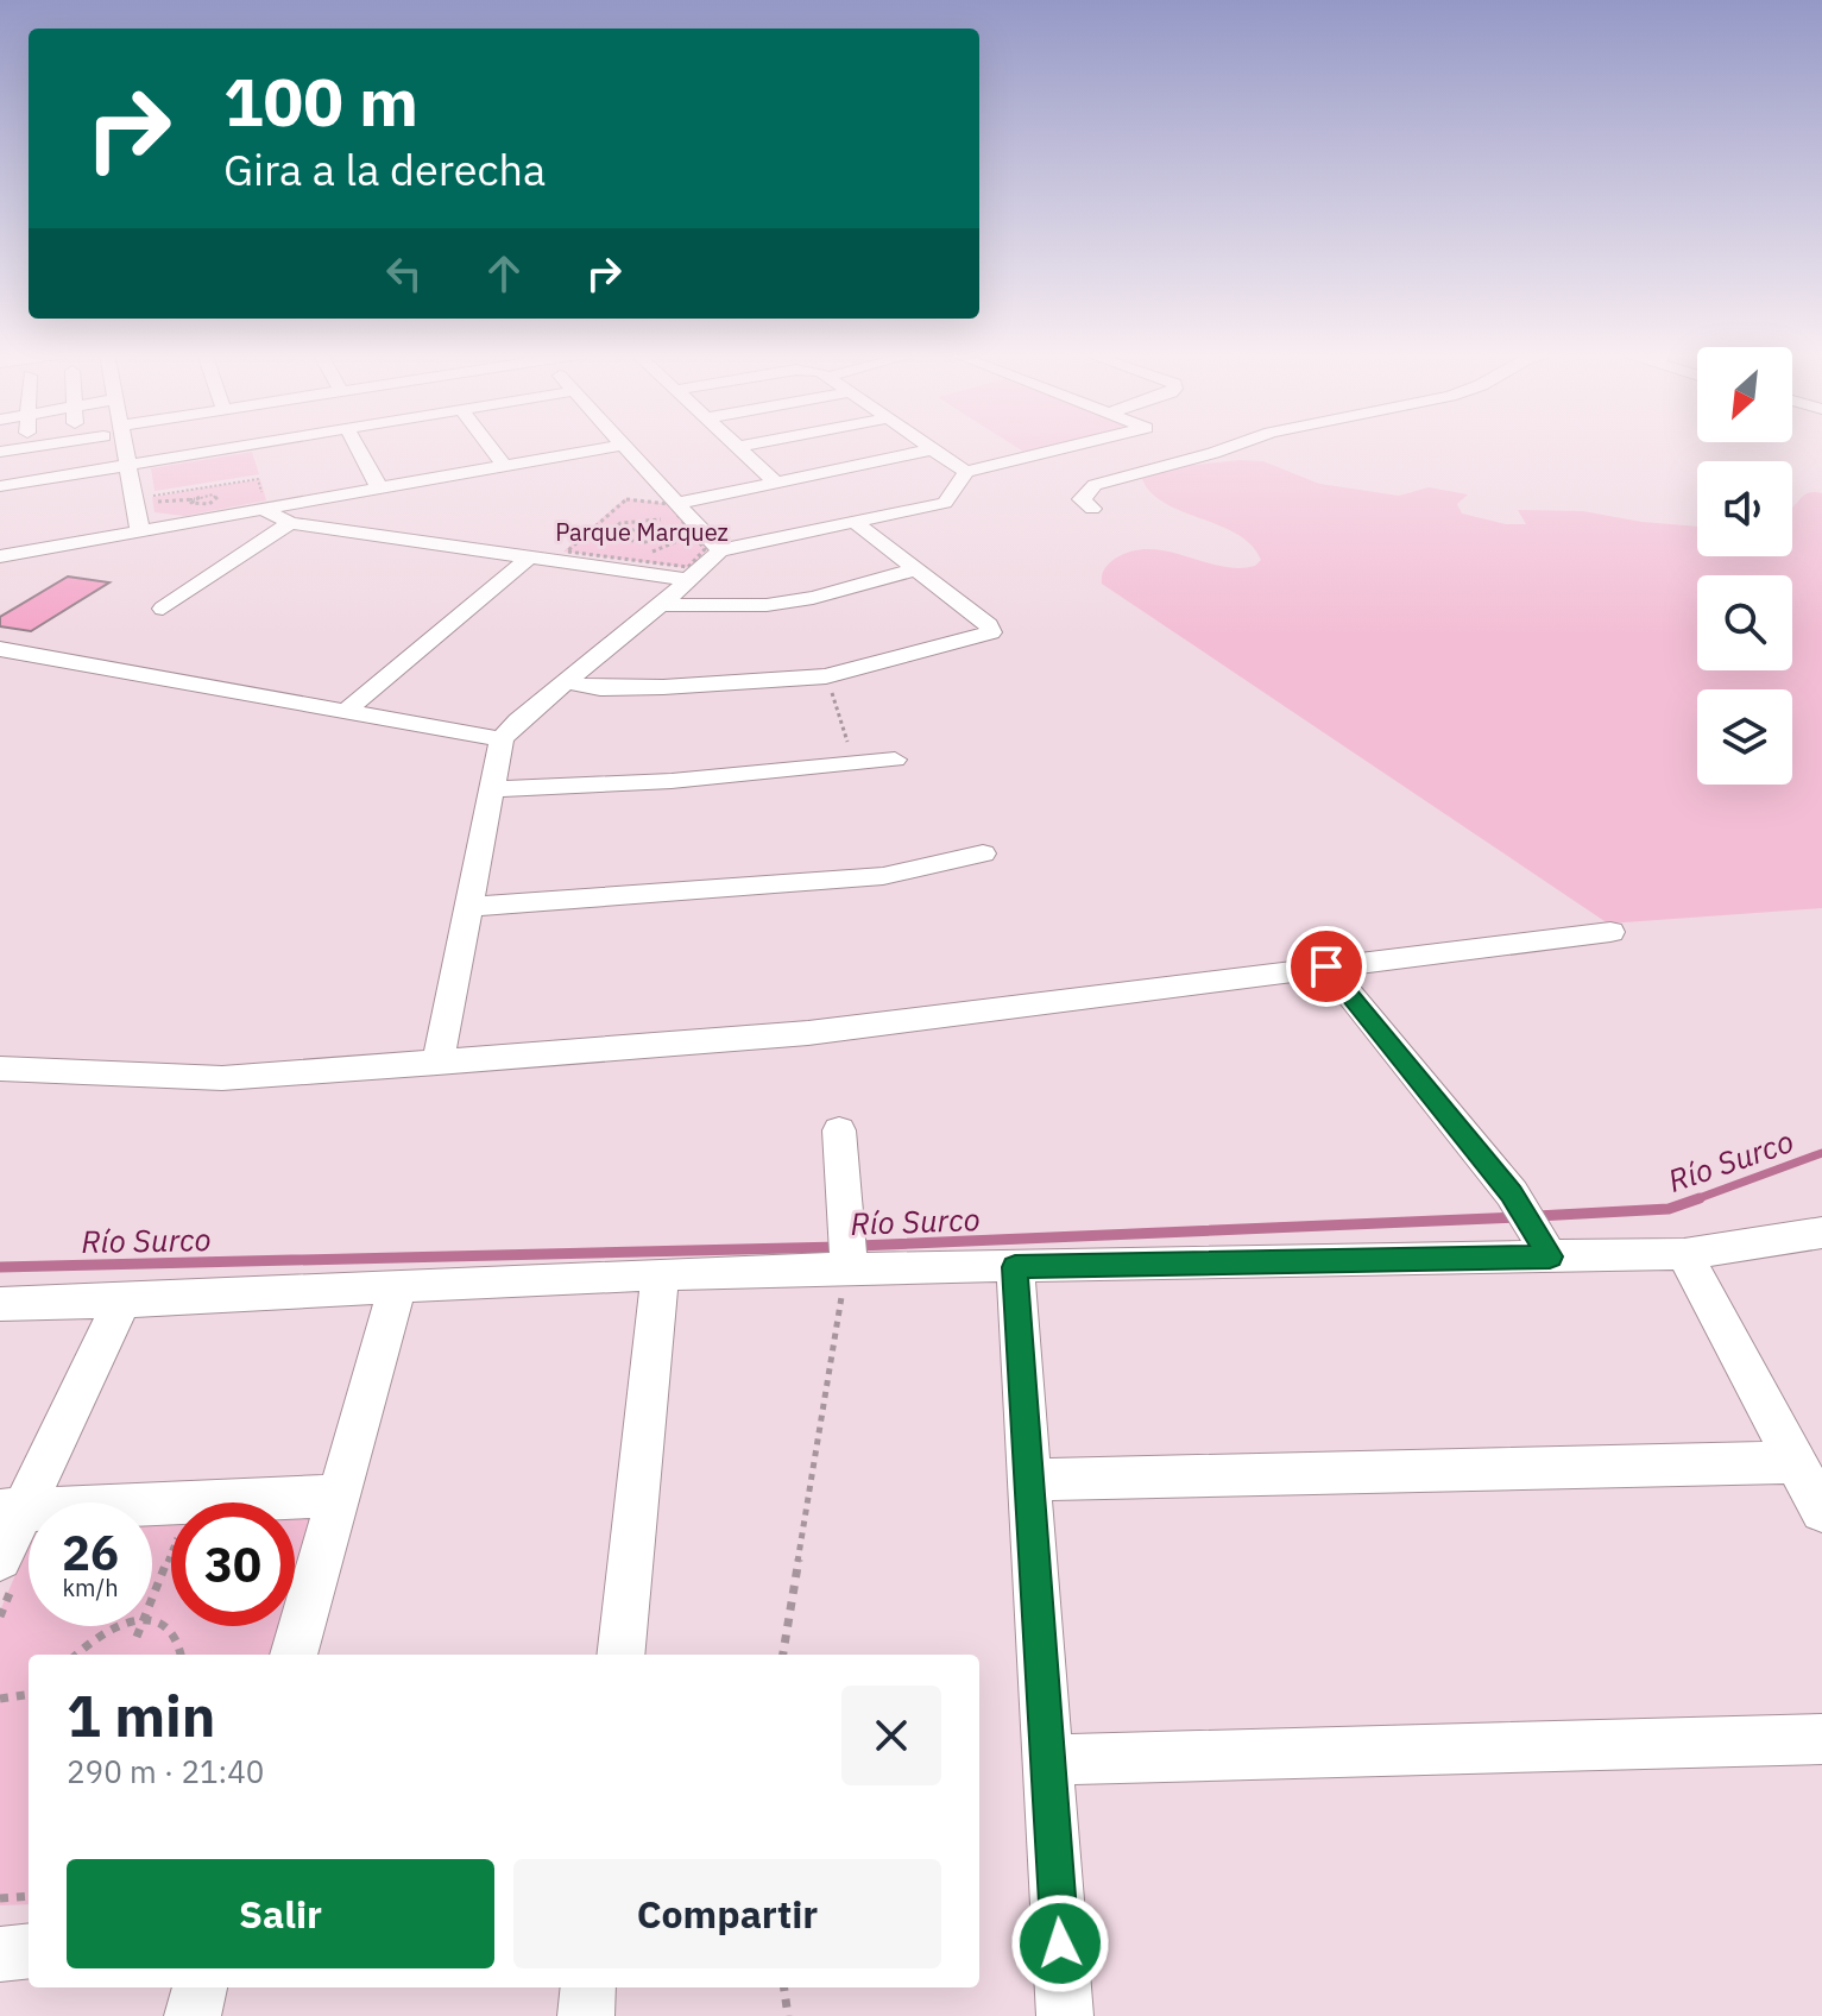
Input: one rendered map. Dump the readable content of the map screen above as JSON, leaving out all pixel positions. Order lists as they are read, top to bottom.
{
  "water": ["Río Surco"],
  "parks": ["Parque Marquez"],
  "north": "bottom left",
  "page": {
    "turn": ["100 m", "Gira a la derecha"],
    "speed": "26 km/h",
    "limit": "30",
    "heading": ["1 min", "290 m · 21:40"],
    "buttons": ["Salir", "Compartir"]
  }
}
